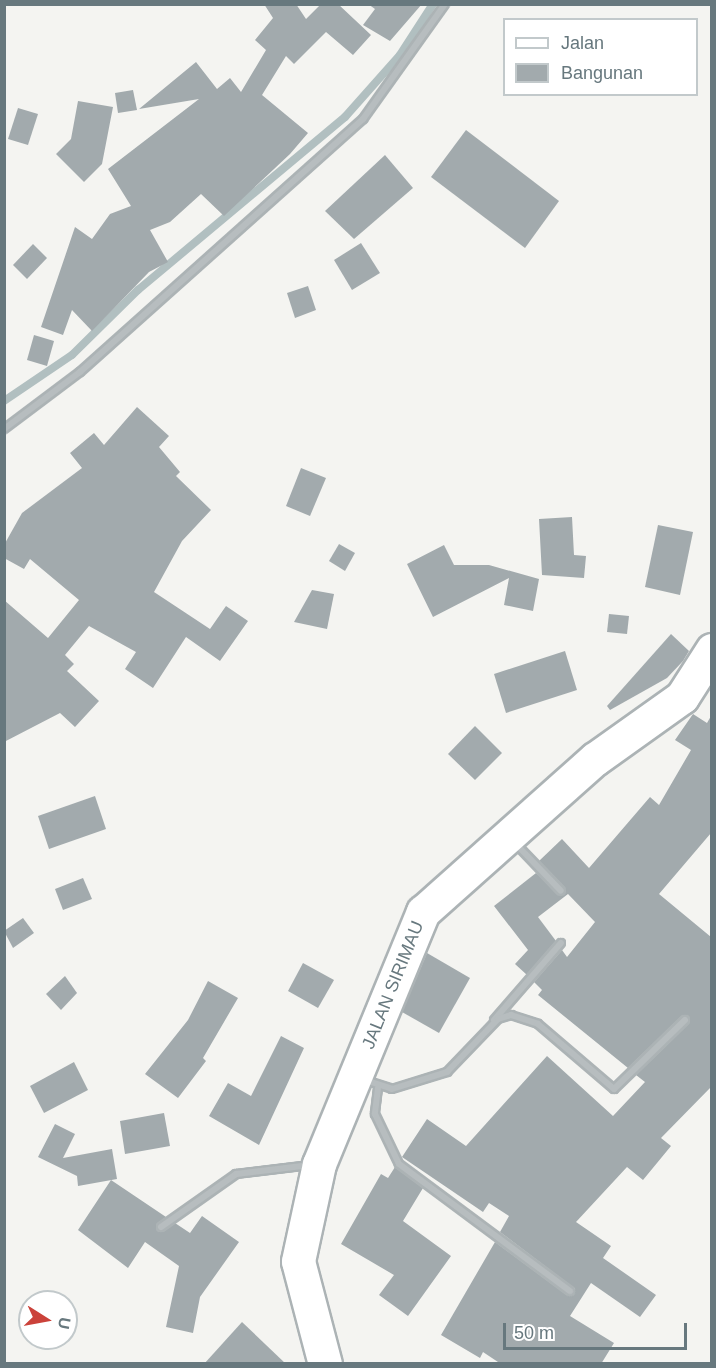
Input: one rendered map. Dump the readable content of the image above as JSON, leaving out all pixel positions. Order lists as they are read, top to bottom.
{
  "streets": {
    "main road": ["JALAN SIRIMAU"]
  },
  "legend": ["Jalan", "Bangunan"],
  "scale_bar": "50 m",
  "north": "right"
}
